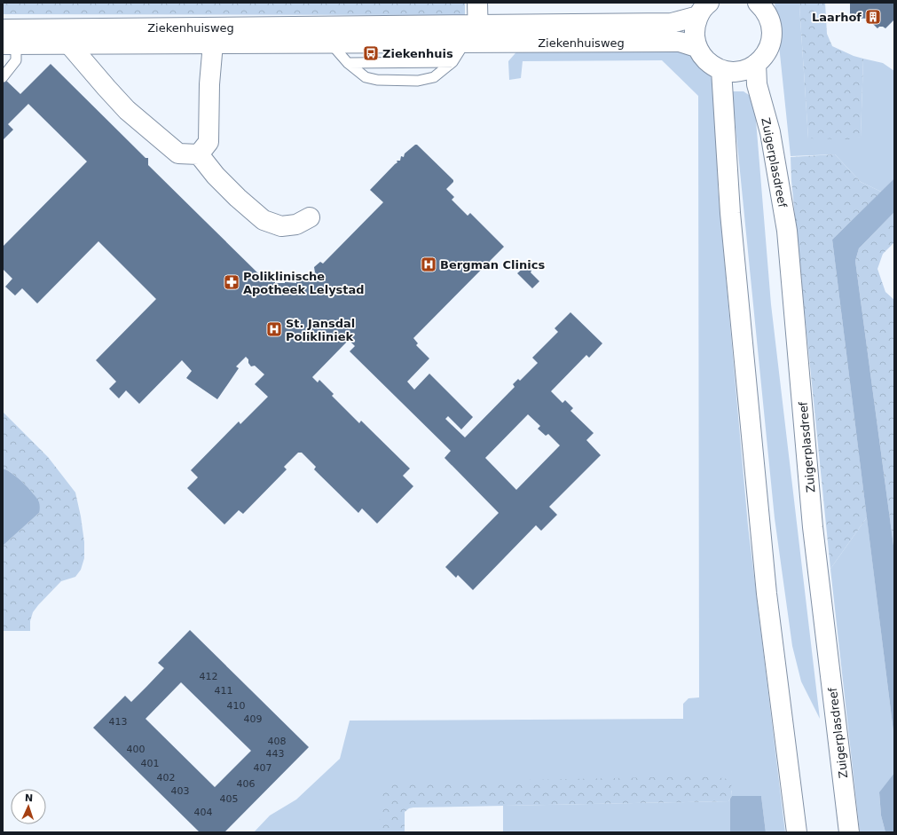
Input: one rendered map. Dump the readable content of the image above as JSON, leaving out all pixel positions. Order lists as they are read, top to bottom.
{
  "streets": {
    "street": ["Ziekenhuisweg", "Zuigerplasdreef"]
  },
  "places": {
    "building": ["Laarhof"],
    "bus stop": ["Ziekenhuis"],
    "hospital": ["Bergman Clinics", "St. Jansdal Polikliniek"],
    "pharmacy": ["Poliklinische Apotheek Lelystad"]
  },
  "house_numbers": [
    "412",
    "411",
    "410",
    "409",
    "413",
    "408",
    "400",
    "443",
    "401",
    "407",
    "402",
    "406",
    "403",
    "405",
    "404"
  ],
  "north": "top"
}
